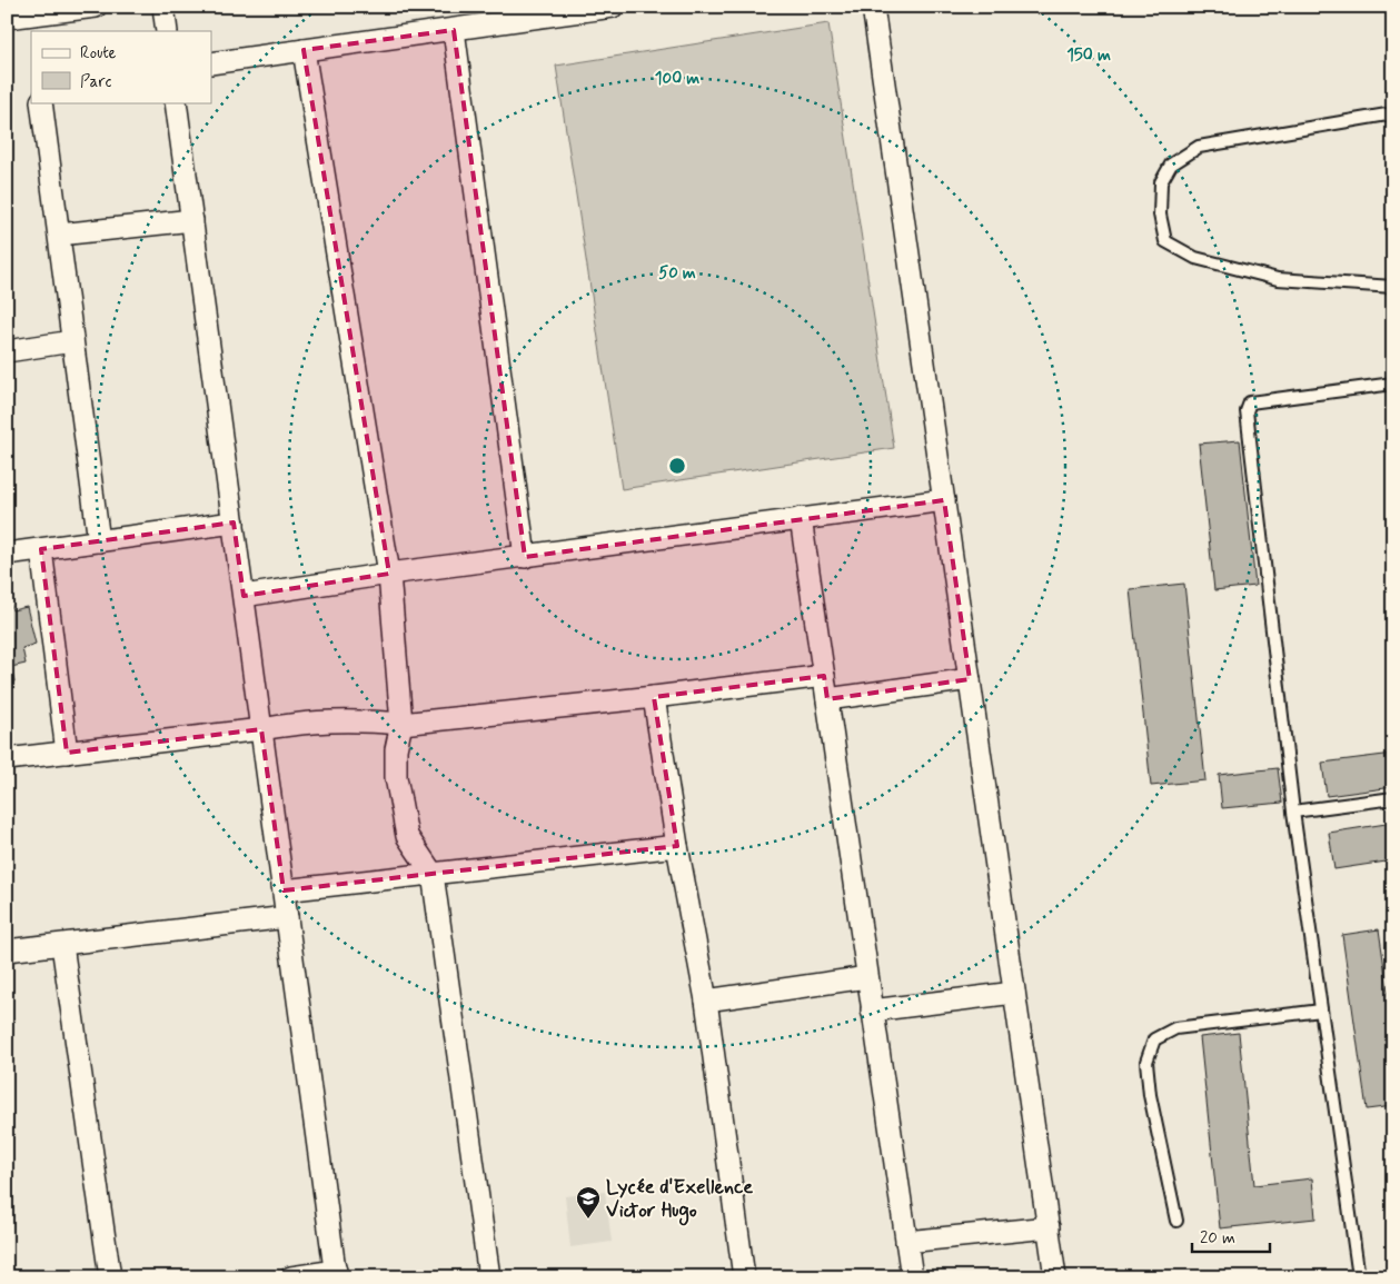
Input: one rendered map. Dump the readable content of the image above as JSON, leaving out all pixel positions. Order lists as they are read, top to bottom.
{
  "places": {
    "school or university": ["Lycée d'Exellence Victor Hugo"]
  },
  "legend": ["Route", "Parc"],
  "scale_bar": "20 m",
  "rings": ["150 m", "100 m", "50 m"]
}
